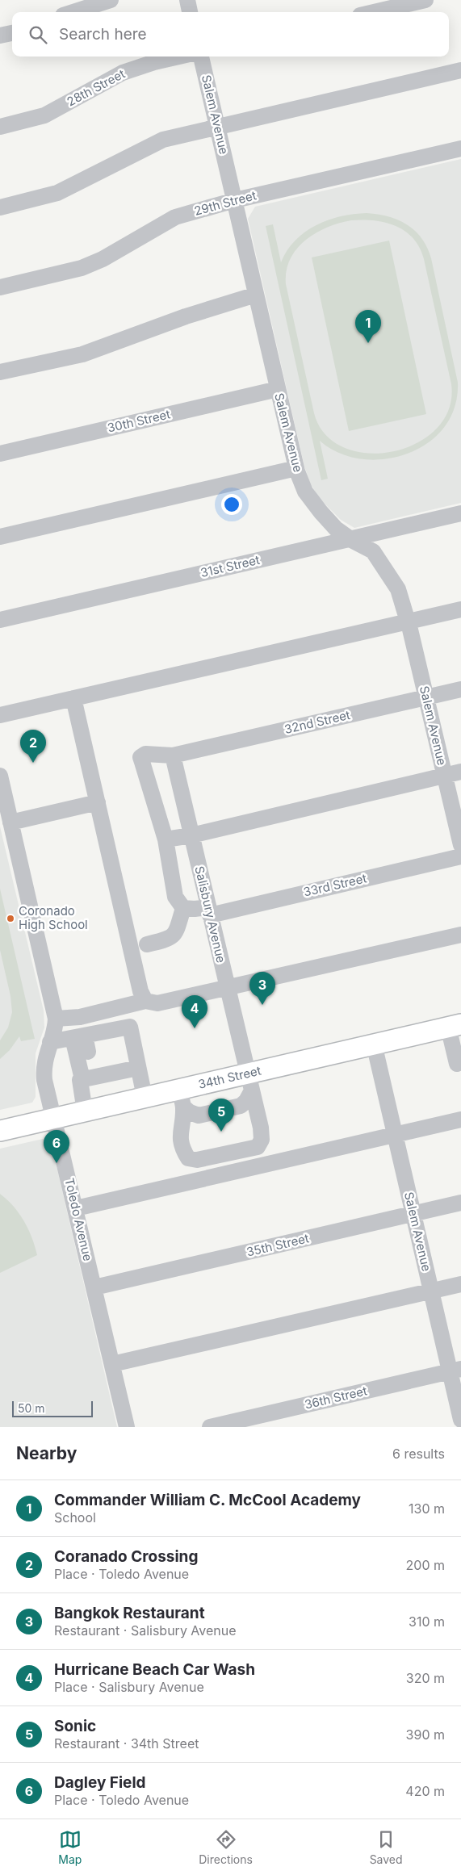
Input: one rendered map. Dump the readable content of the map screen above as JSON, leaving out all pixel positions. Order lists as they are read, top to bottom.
{
  "streets": {
    "main road": ["34th Street"],
    "street": [
      "28th Street",
      "Salem Avenue",
      "29th Street",
      "30th Street",
      "31st Street",
      "32nd Street",
      "33rd Street",
      "Salisbury Avenue",
      "Toledo Avenue",
      "35th Street",
      "36th Street"
    ]
  },
  "crossings": [
    ["Salem Avenue", "29th Street"],
    ["Salem Avenue", "30th Street"],
    ["Salem Avenue", "31st Street"],
    ["Salem Avenue", "32nd Street"],
    ["Salem Avenue", "34th Street"],
    ["Salem Avenue", "35th Street"],
    ["Salem Avenue", "36th Street"],
    ["32nd Street", "Salisbury Avenue"],
    ["33rd Street", "Salisbury Avenue"],
    ["Salisbury Avenue", "34th Street"],
    ["34th Street", "Toledo Avenue"],
    ["Toledo Avenue", "35th Street"]
  ],
  "places": ["Coronado High School"],
  "scale_bar": "50 m",
  "page": {
    "search": "Search here",
    "pins": [
      "1",
      "2",
      "3",
      "4",
      "5",
      "6"
    ],
    "scale": "50 m",
    "heading": ["Nearby", "6 results"],
    "list": [
      {
        "mark": "1",
        "name": "Commander William C. McCool Academy",
        "note": "School",
        "value": "130 m"
      },
      {
        "mark": "2",
        "name": "Coranado Crossing",
        "note": "Place · Toledo Avenue",
        "value": "200 m"
      },
      {
        "mark": "3",
        "name": "Bangkok Restaurant",
        "note": "Restaurant · Salisbury Avenue",
        "value": "310 m"
      },
      {
        "mark": "4",
        "name": "Hurricane Beach Car Wash",
        "note": "Place · Salisbury Avenue",
        "value": "320 m"
      },
      {
        "mark": "5",
        "name": "Sonic",
        "note": "Restaurant · 34th Street",
        "value": "390 m"
      },
      {
        "mark": "6",
        "name": "Dagley Field",
        "note": "Place · Toledo Avenue",
        "value": "420 m"
      }
    ],
    "nav": ["Map", "Directions", "Saved"]
  }
}
